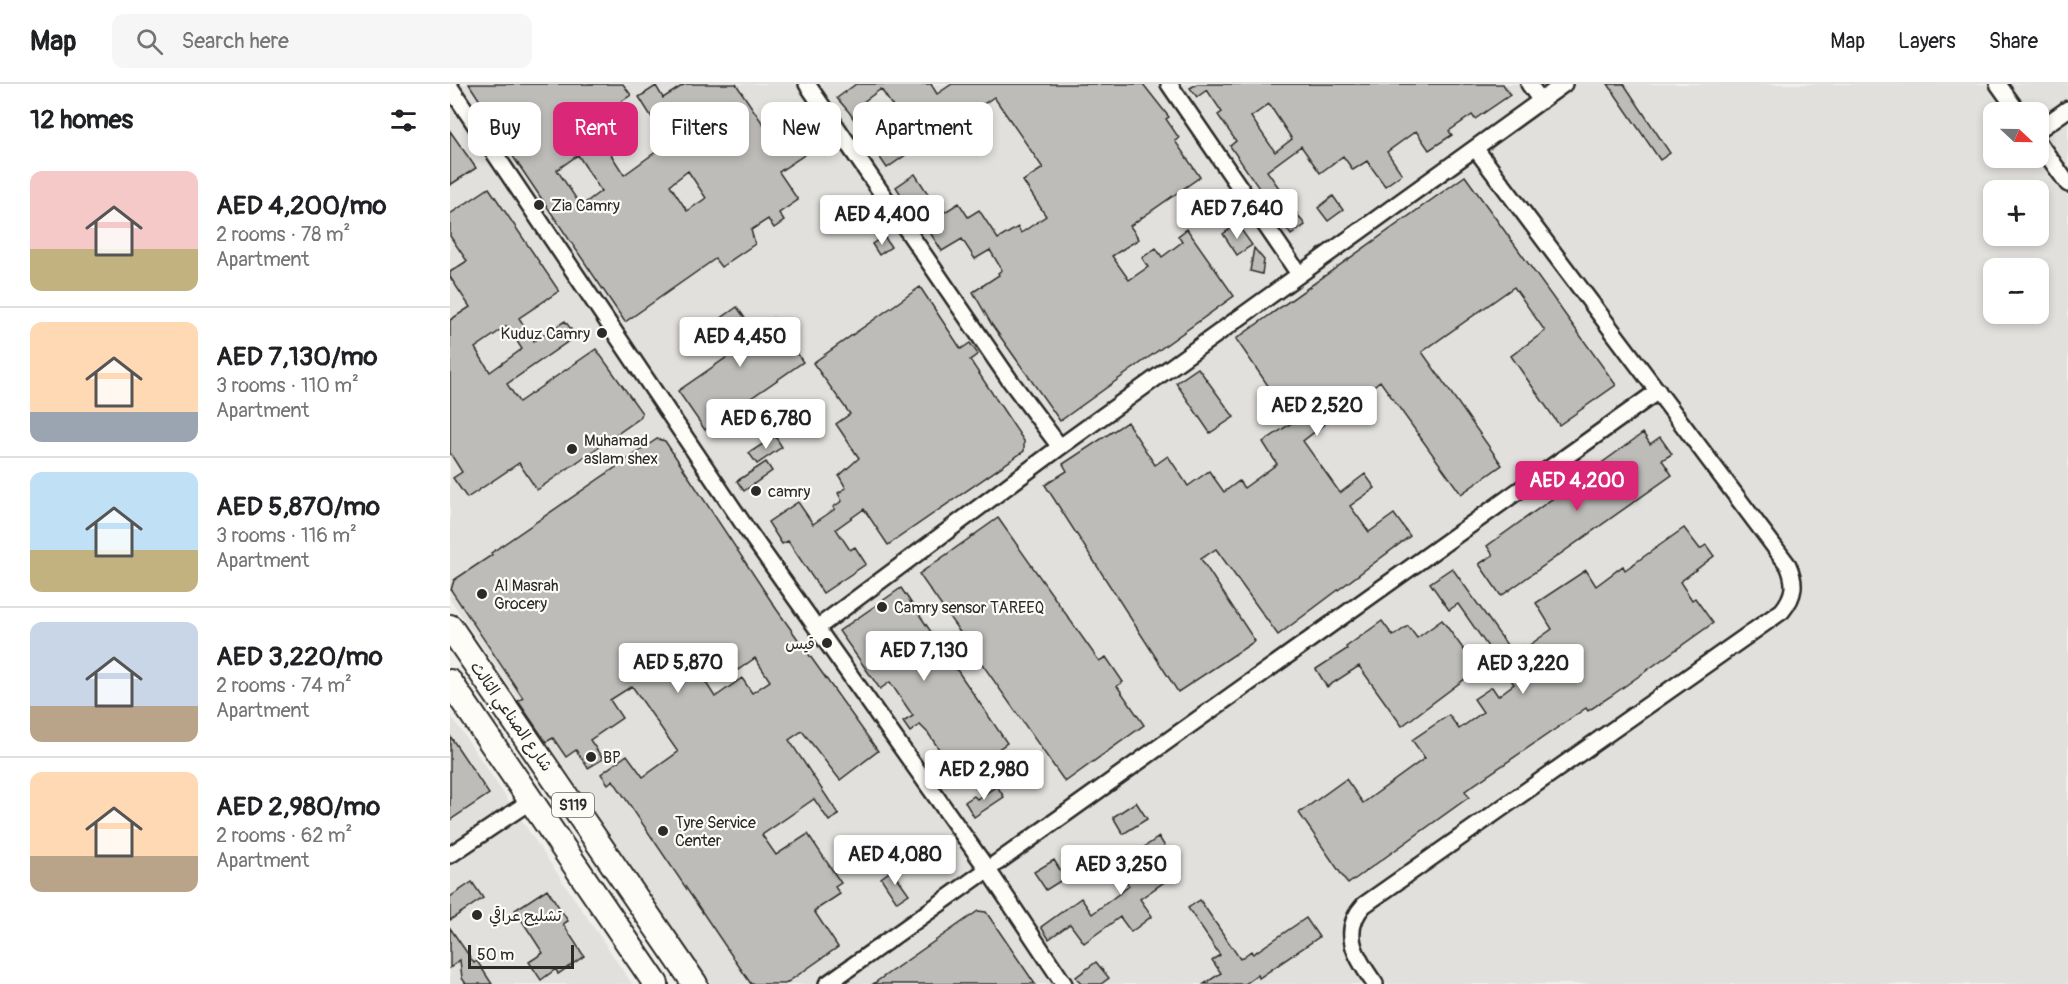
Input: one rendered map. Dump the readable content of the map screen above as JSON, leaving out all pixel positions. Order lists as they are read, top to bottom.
{
  "streets": {
    "main road": ["شارع الصناعي الثالث", "S119"]
  },
  "places": [
    "Zia Camry",
    "Kuduz Camry",
    "Muhamad aslam shex",
    "camry",
    "Al Masrah Grocery",
    "Camry sensor TAREEQ",
    "قيس",
    "BP",
    "Tyre Service Center",
    "تشليح عراقي"
  ],
  "scale_bar": "50 m",
  "north": "right",
  "page": {
    "header": "Map",
    "search": "Search here",
    "nav": ["Map", "Layers", "Share"],
    "heading": "12 homes",
    "map_buttons": ["+", "−"],
    "chip": [
      "Buy",
      "Rent",
      "Filters",
      "New",
      "Apartment"
    ],
    "list": [
      {
        "name": "AED 4,200/mo",
        "note": "2 rooms · 78 m² · Apartment"
      },
      {
        "name": "AED 7,130/mo",
        "note": "3 rooms · 110 m² · Apartment"
      },
      {
        "name": "AED 5,870/mo",
        "note": "3 rooms · 116 m² · Apartment"
      },
      {
        "name": "AED 3,220/mo",
        "note": "2 rooms · 74 m² · Apartment"
      },
      {
        "name": "AED 2,980/mo",
        "note": "2 rooms · 62 m² · Apartment"
      }
    ],
    "price": [
      "AED 7,640",
      "AED 4,400",
      "AED 4,450",
      "AED 2,520",
      "AED 6,780",
      "AED 4,200",
      "AED 7,130",
      "AED 5,870",
      "AED 3,220",
      "AED 2,980",
      "AED 4,080",
      "AED 3,250"
    ],
    "scale": "50 m"
  }
}
